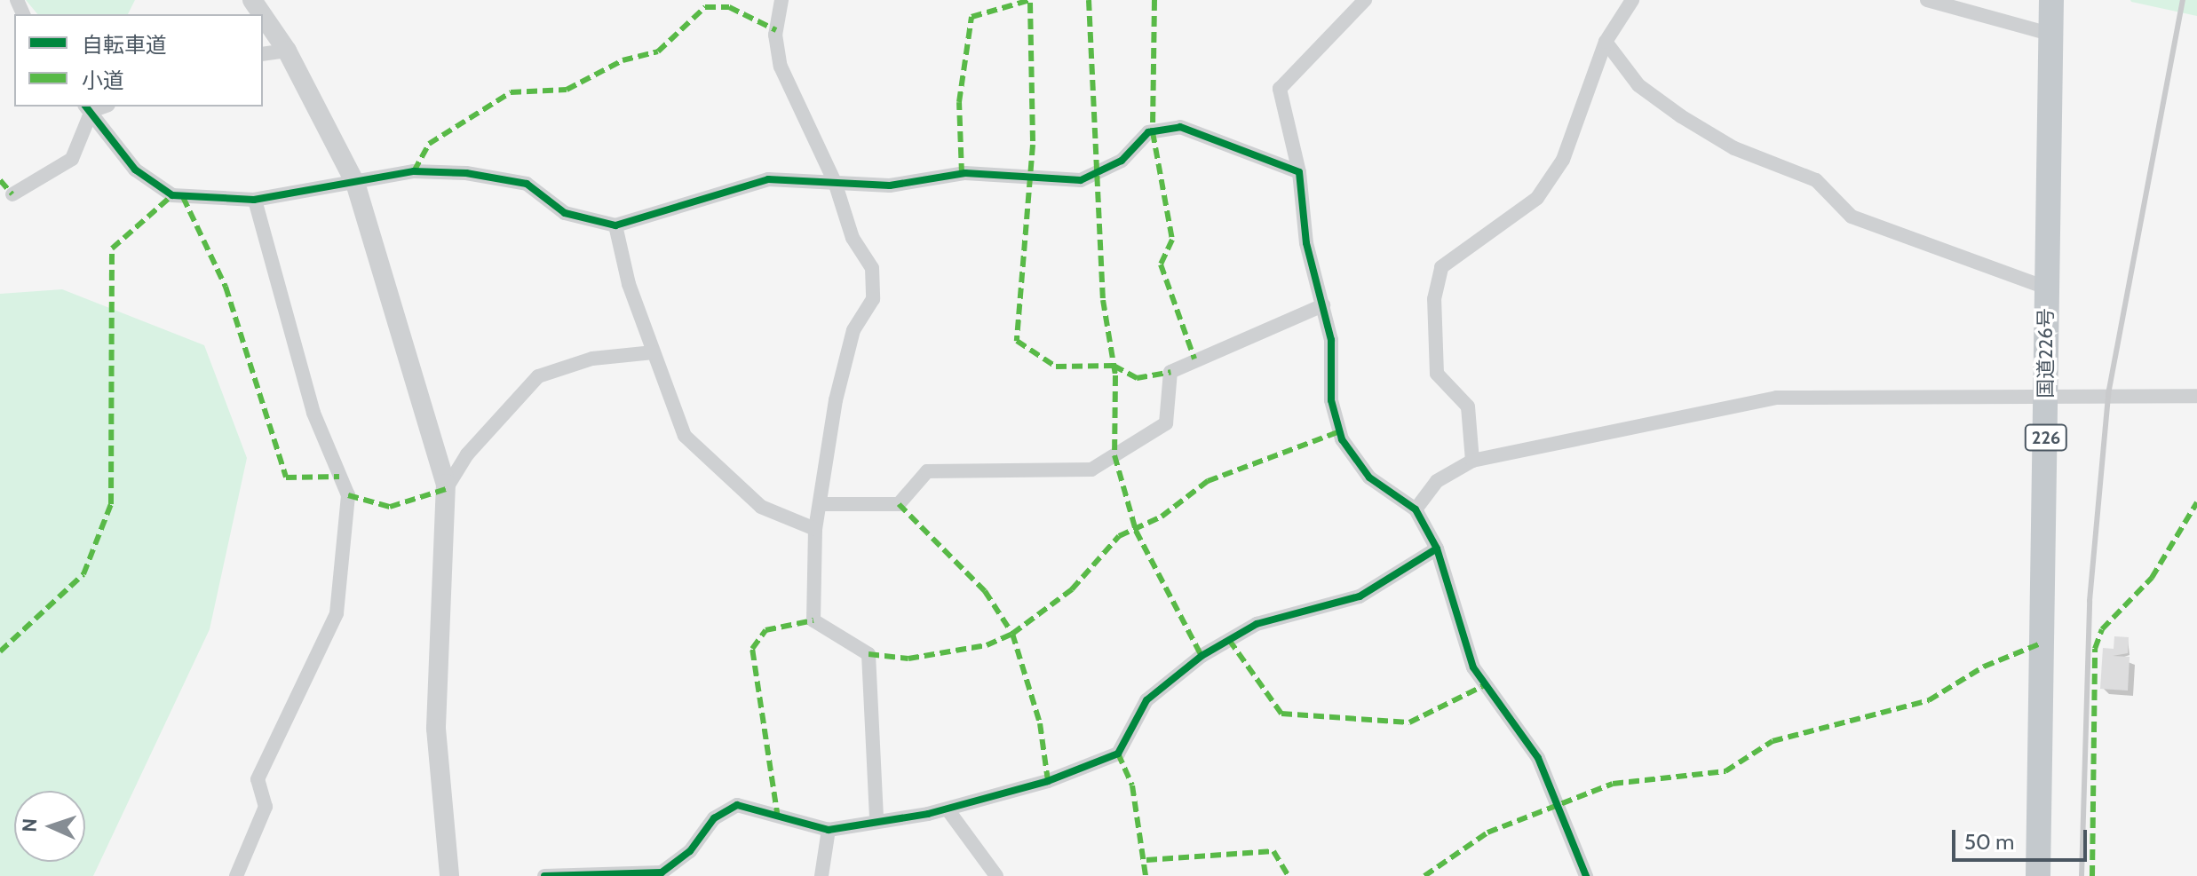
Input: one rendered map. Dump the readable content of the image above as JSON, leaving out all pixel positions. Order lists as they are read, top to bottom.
{
  "streets": {
    "highway": ["国道226号", "226"]
  },
  "legend": ["自転車道", "小道"],
  "scale_bar": "50 m",
  "north": "left"
}
